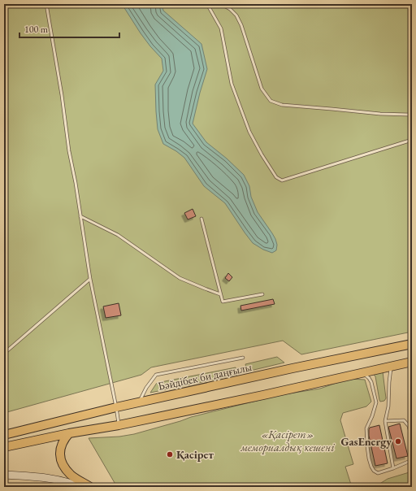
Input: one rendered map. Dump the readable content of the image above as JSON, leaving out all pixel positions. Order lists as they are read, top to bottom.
{
  "streets": {
    "main road": ["Бәйдібек би даңғылы"]
  },
  "parks": ["«Қасірет» мемориалдық кешені"],
  "places": ["GasEnergy", "Қасірет"],
  "scale_bar": "100 m"
}
